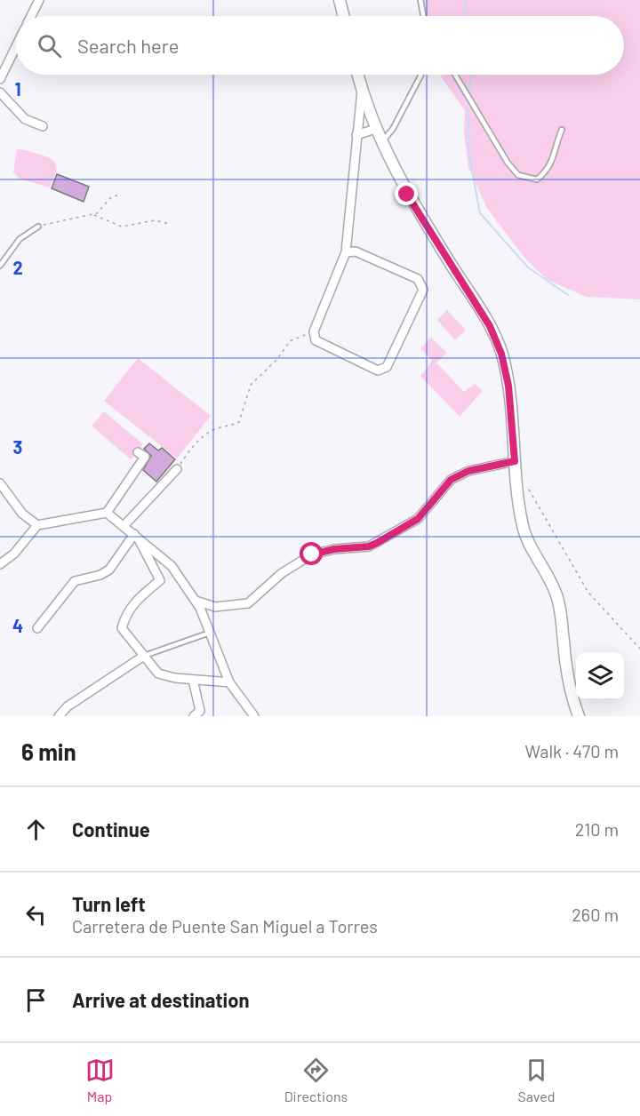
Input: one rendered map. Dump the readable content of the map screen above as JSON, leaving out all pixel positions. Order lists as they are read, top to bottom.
{
  "page": {
    "search": "Search here",
    "heading": ["6 min", "Walk · 470 m"],
    "list": [
      ["Continue", "210 m"],
      ["Turn left", "Carretera de Puente San Miguel a Torres", "260 m"],
      "Arrive at destination"
    ],
    "nav": ["Map", "Directions", "Saved"]
  },
  "grid": {
    "rows": [
      "1",
      "2",
      "3",
      "4"
    ]
  }
}
